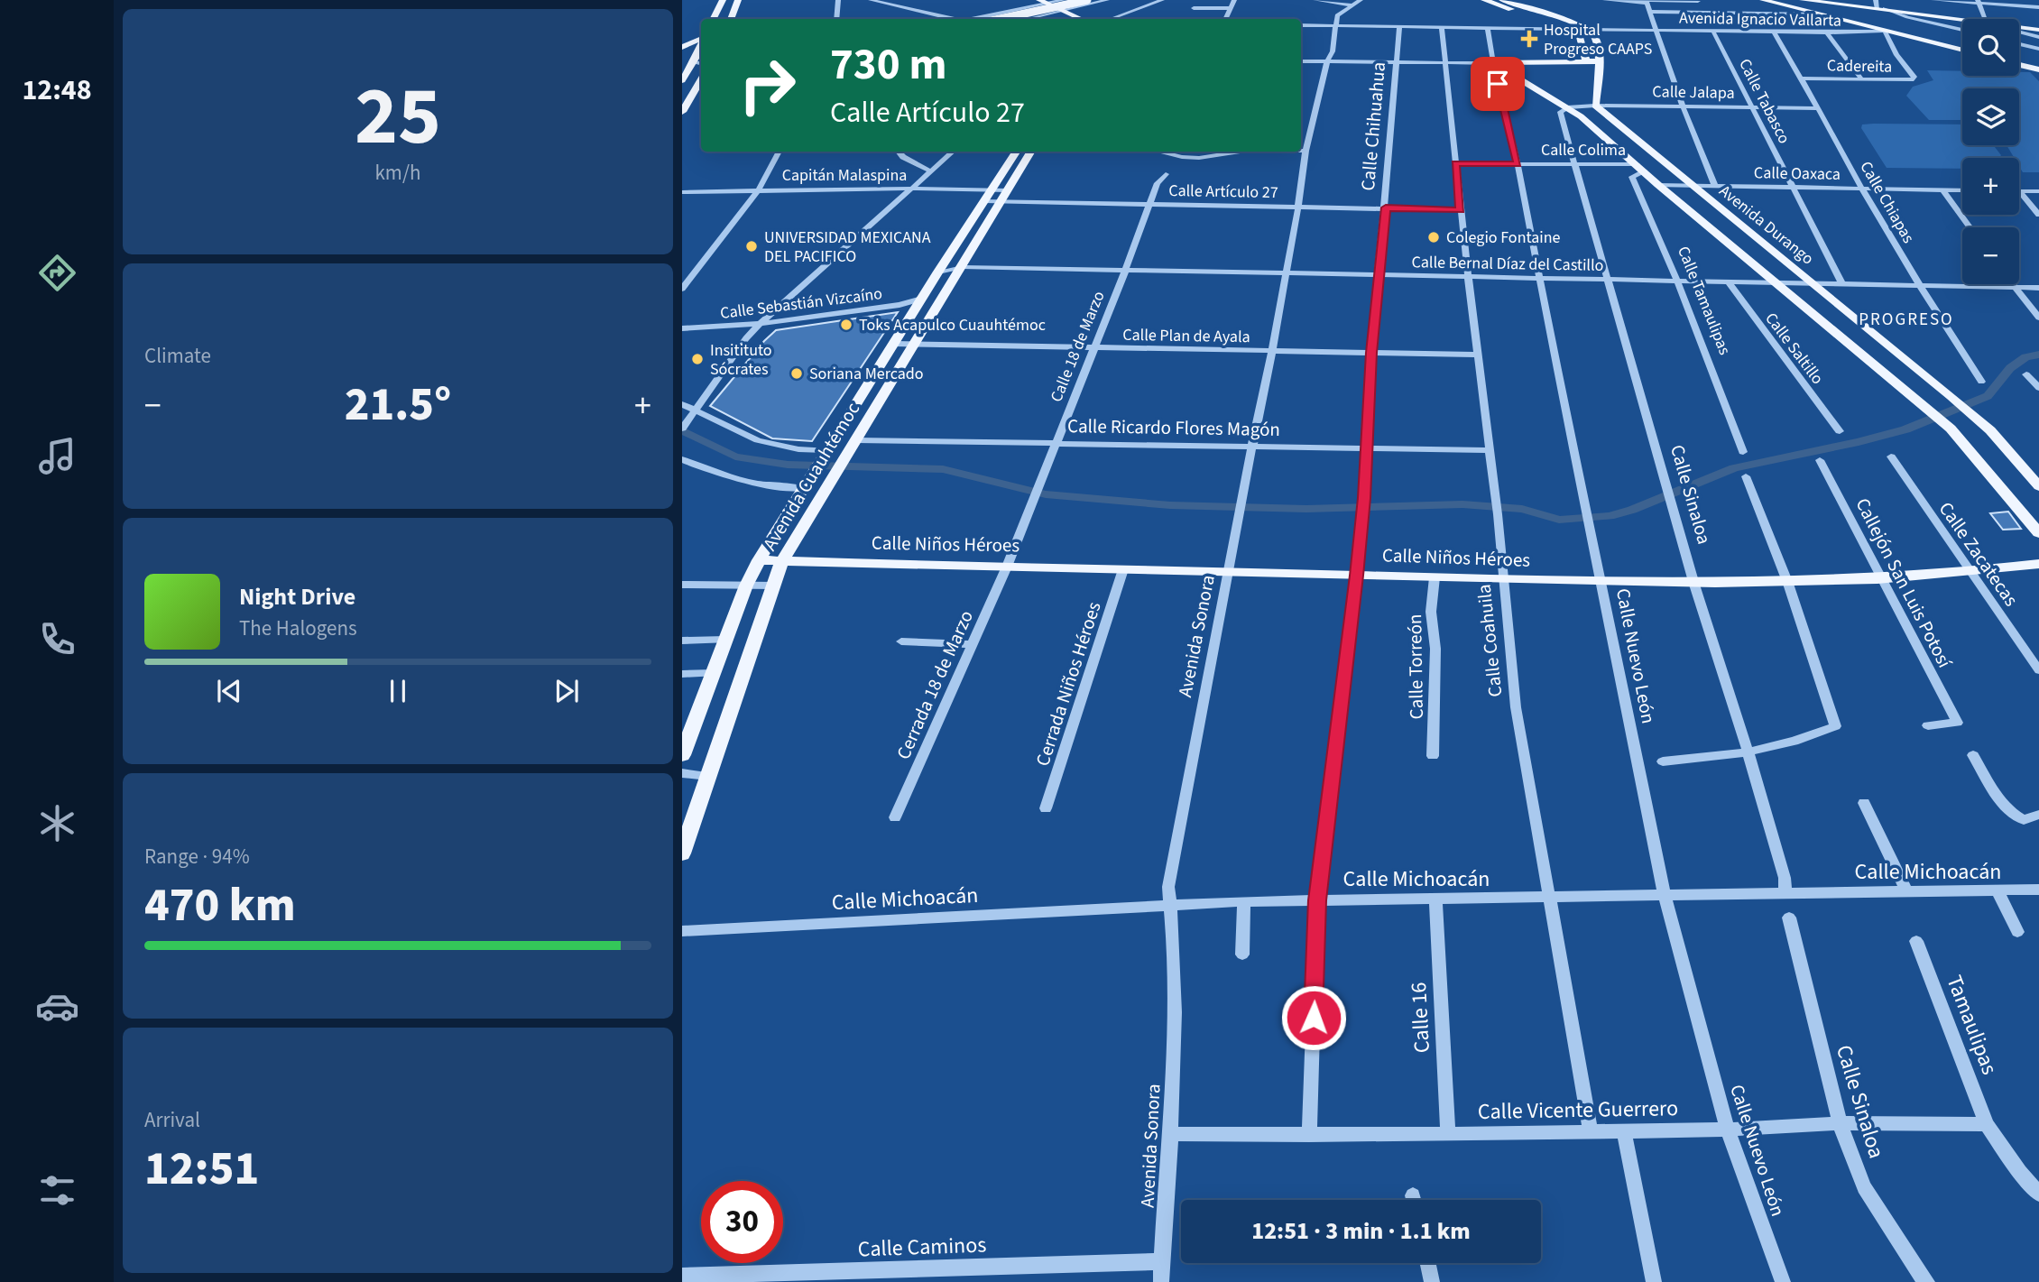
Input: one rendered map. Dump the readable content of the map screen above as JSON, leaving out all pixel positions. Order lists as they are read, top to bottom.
{
  "streets": {
    "main road": ["Avenida Durango", "Avenida Cuauhtémoc", "Calle Niños Héroes"],
    "street": [
      "Avenida Ignacio Vallarta",
      "Cadereita",
      "Calle Jalapa",
      "Calle Tabasco",
      "Calle Chihuahua",
      "Calle Colima",
      "Calle Oaxaca",
      "Capitán Malaspina",
      "Calle Artículo 27",
      "Calle Chiapas",
      "Calle Bernal Díaz del Castillo",
      "Calle Tamaulipas",
      "Calle Sebastián Vizcaíno",
      "Calle Plan de Ayala",
      "Calle 18 de Marzo",
      "Calle Saltillo",
      "Calle Ricardo Flores Magón",
      "Calle Sinaloa",
      "Calle Zacatecas",
      "Callejón San Luis Potosí",
      "Avenida Sonora",
      "Calle Coahuila",
      "Calle Nuevo León",
      "Calle Torreón",
      "Cerrada Niños Héroes",
      "Cerrada 18 de Marzo",
      "Calle Michoacán",
      "Calle 16",
      "Tamaulipas",
      "Calle Vicente Guerrero",
      "Calle Caminos"
    ]
  },
  "crossings": [
    ["Avenida Ignacio Vallarta", "Cadereita"],
    ["Avenida Ignacio Vallarta", "Calle Tabasco"],
    ["Avenida Ignacio Vallarta", "Calle Chihuahua"],
    ["Avenida Ignacio Vallarta", "Calle Chiapas"],
    ["Avenida Ignacio Vallarta", "Avenida Sonora"],
    ["Avenida Ignacio Vallarta", "Calle Coahuila"],
    ["Avenida Ignacio Vallarta", "Calle Nuevo León"],
    ["Cadereita", "Calle Chiapas"],
    ["Calle Jalapa", "Calle Tabasco"],
    ["Calle Jalapa", "Calle Chiapas"],
    ["Calle Jalapa", "Avenida Durango"],
    ["Calle Jalapa", "Calle Sinaloa"],
    ["Calle Tabasco", "Calle Oaxaca"],
    ["Calle Tabasco", "Calle Bernal Díaz del Castillo"],
    ["Calle Chihuahua", "Calle Artículo 27"],
    ["Calle Chihuahua", "Calle Bernal Díaz del Castillo"],
    ["Calle Chihuahua", "Calle Plan de Ayala"],
    ["Calle Chihuahua", "Calle Ricardo Flores Magón"],
    ["Calle Chihuahua", "Calle Niños Héroes"],
    ["Calle Chihuahua", "Calle Michoacán"],
    ["Calle Chihuahua", "Calle Vicente Guerrero"],
    ["Calle Colima", "Calle Tamaulipas"],
    ["Calle Colima", "Calle Sinaloa"],
    ["Calle Colima", "Calle Coahuila"],
    ["Calle Colima", "Calle Nuevo León"],
    ["Calle Oaxaca", "Calle Chiapas"],
    ["Calle Oaxaca", "Avenida Durango"],
    ["Capitán Malaspina", "Avenida Cuauhtémoc"],
    ["Calle Artículo 27", "Calle 18 de Marzo"],
    ["Calle Artículo 27", "Avenida Cuauhtémoc"],
    ["Calle Artículo 27", "Avenida Sonora"],
    ["Calle Artículo 27", "Calle Coahuila"],
    ["Calle Chiapas", "Calle Bernal Díaz del Castillo"],
    ["Avenida Durango", "Calle Bernal Díaz del Castillo"],
    ["Calle Bernal Díaz del Castillo", "Calle Tamaulipas"],
    ["Calle Bernal Díaz del Castillo", "Calle 18 de Marzo"],
    ["Calle Bernal Díaz del Castillo", "Calle Saltillo"],
    ["Calle Bernal Díaz del Castillo", "Avenida Cuauhtémoc"],
    ["Calle Bernal Díaz del Castillo", "Calle Sinaloa"],
    ["Calle Bernal Díaz del Castillo", "Avenida Sonora"],
    ["Calle Bernal Díaz del Castillo", "Calle Coahuila"],
    ["Calle Bernal Díaz del Castillo", "Calle Nuevo León"],
    ["Calle Sebastián Vizcaíno", "Avenida Cuauhtémoc"],
    ["Calle Plan de Ayala", "Calle 18 de Marzo"],
    ["Calle Plan de Ayala", "Avenida Cuauhtémoc"],
    ["Calle Plan de Ayala", "Avenida Sonora"],
    ["Calle Plan de Ayala", "Calle Coahuila"],
    ["Calle 18 de Marzo", "Calle Ricardo Flores Magón"],
    ["Calle 18 de Marzo", "Calle Niños Héroes"],
    ["Calle 18 de Marzo", "Cerrada 18 de Marzo"],
    ["Calle Ricardo Flores Magón", "Avenida Cuauhtémoc"],
    ["Calle Ricardo Flores Magón", "Avenida Sonora"],
    ["Calle Ricardo Flores Magón", "Calle Coahuila"],
    ["Avenida Cuauhtémoc", "Calle Niños Héroes"],
    ["Calle Sinaloa", "Calle Niños Héroes"],
    ["Calle Sinaloa", "Calle Michoacán"],
    ["Calle Sinaloa", "Calle Vicente Guerrero"],
    ["Calle Niños Héroes", "Calle Zacatecas"],
    ["Calle Niños Héroes", "Callejón San Luis Potosí"],
    ["Calle Niños Héroes", "Avenida Sonora"],
    ["Calle Niños Héroes", "Calle Coahuila"],
    ["Calle Niños Héroes", "Calle Nuevo León"],
    ["Calle Niños Héroes", "Calle Torreón"],
    ["Calle Niños Héroes", "Cerrada Niños Héroes"],
    ["Calle Niños Héroes", "Cerrada 18 de Marzo"],
    ["Avenida Sonora", "Calle Michoacán"],
    ["Avenida Sonora", "Calle Vicente Guerrero"],
    ["Avenida Sonora", "Calle Caminos"],
    ["Calle Coahuila", "Calle Michoacán"],
    ["Calle Coahuila", "Calle Vicente Guerrero"],
    ["Calle Nuevo León", "Calle Michoacán"],
    ["Calle Nuevo León", "Calle Vicente Guerrero"],
    ["Calle Michoacán", "Calle 16"],
    ["Calle 16", "Calle Vicente Guerrero"],
    ["Tamaulipas", "Calle Vicente Guerrero"]
  ],
  "districts": ["PROGRESO"],
  "places": {
    "health": ["Hospital Progreso CAAPS"],
    "other": [
      "Colegio Fontaine",
      "UNIVERSIDAD MEXICANA DEL PACIFICO",
      "Toks Acapulco Cuauhtémoc",
      "Insitituto Sócrates",
      "Soriana Mercado"
    ]
  },
  "page": {
    "tabs": "12:48",
    "tile": [
      ["25", "km/h"],
      "Climate",
      ["Range · 94%", "470 km"],
      ["Arrival", "12:51"]
    ],
    "map_buttons": ["+", "−"],
    "turn": ["730 m", "Calle Artículo 27"],
    "heat": ["−", "21.5°", "+"],
    "song": ["Night Drive", "The Halogens"],
    "limit": "30",
    "trip": "12:51 · 3 min · 1.1 km"
  }
}
